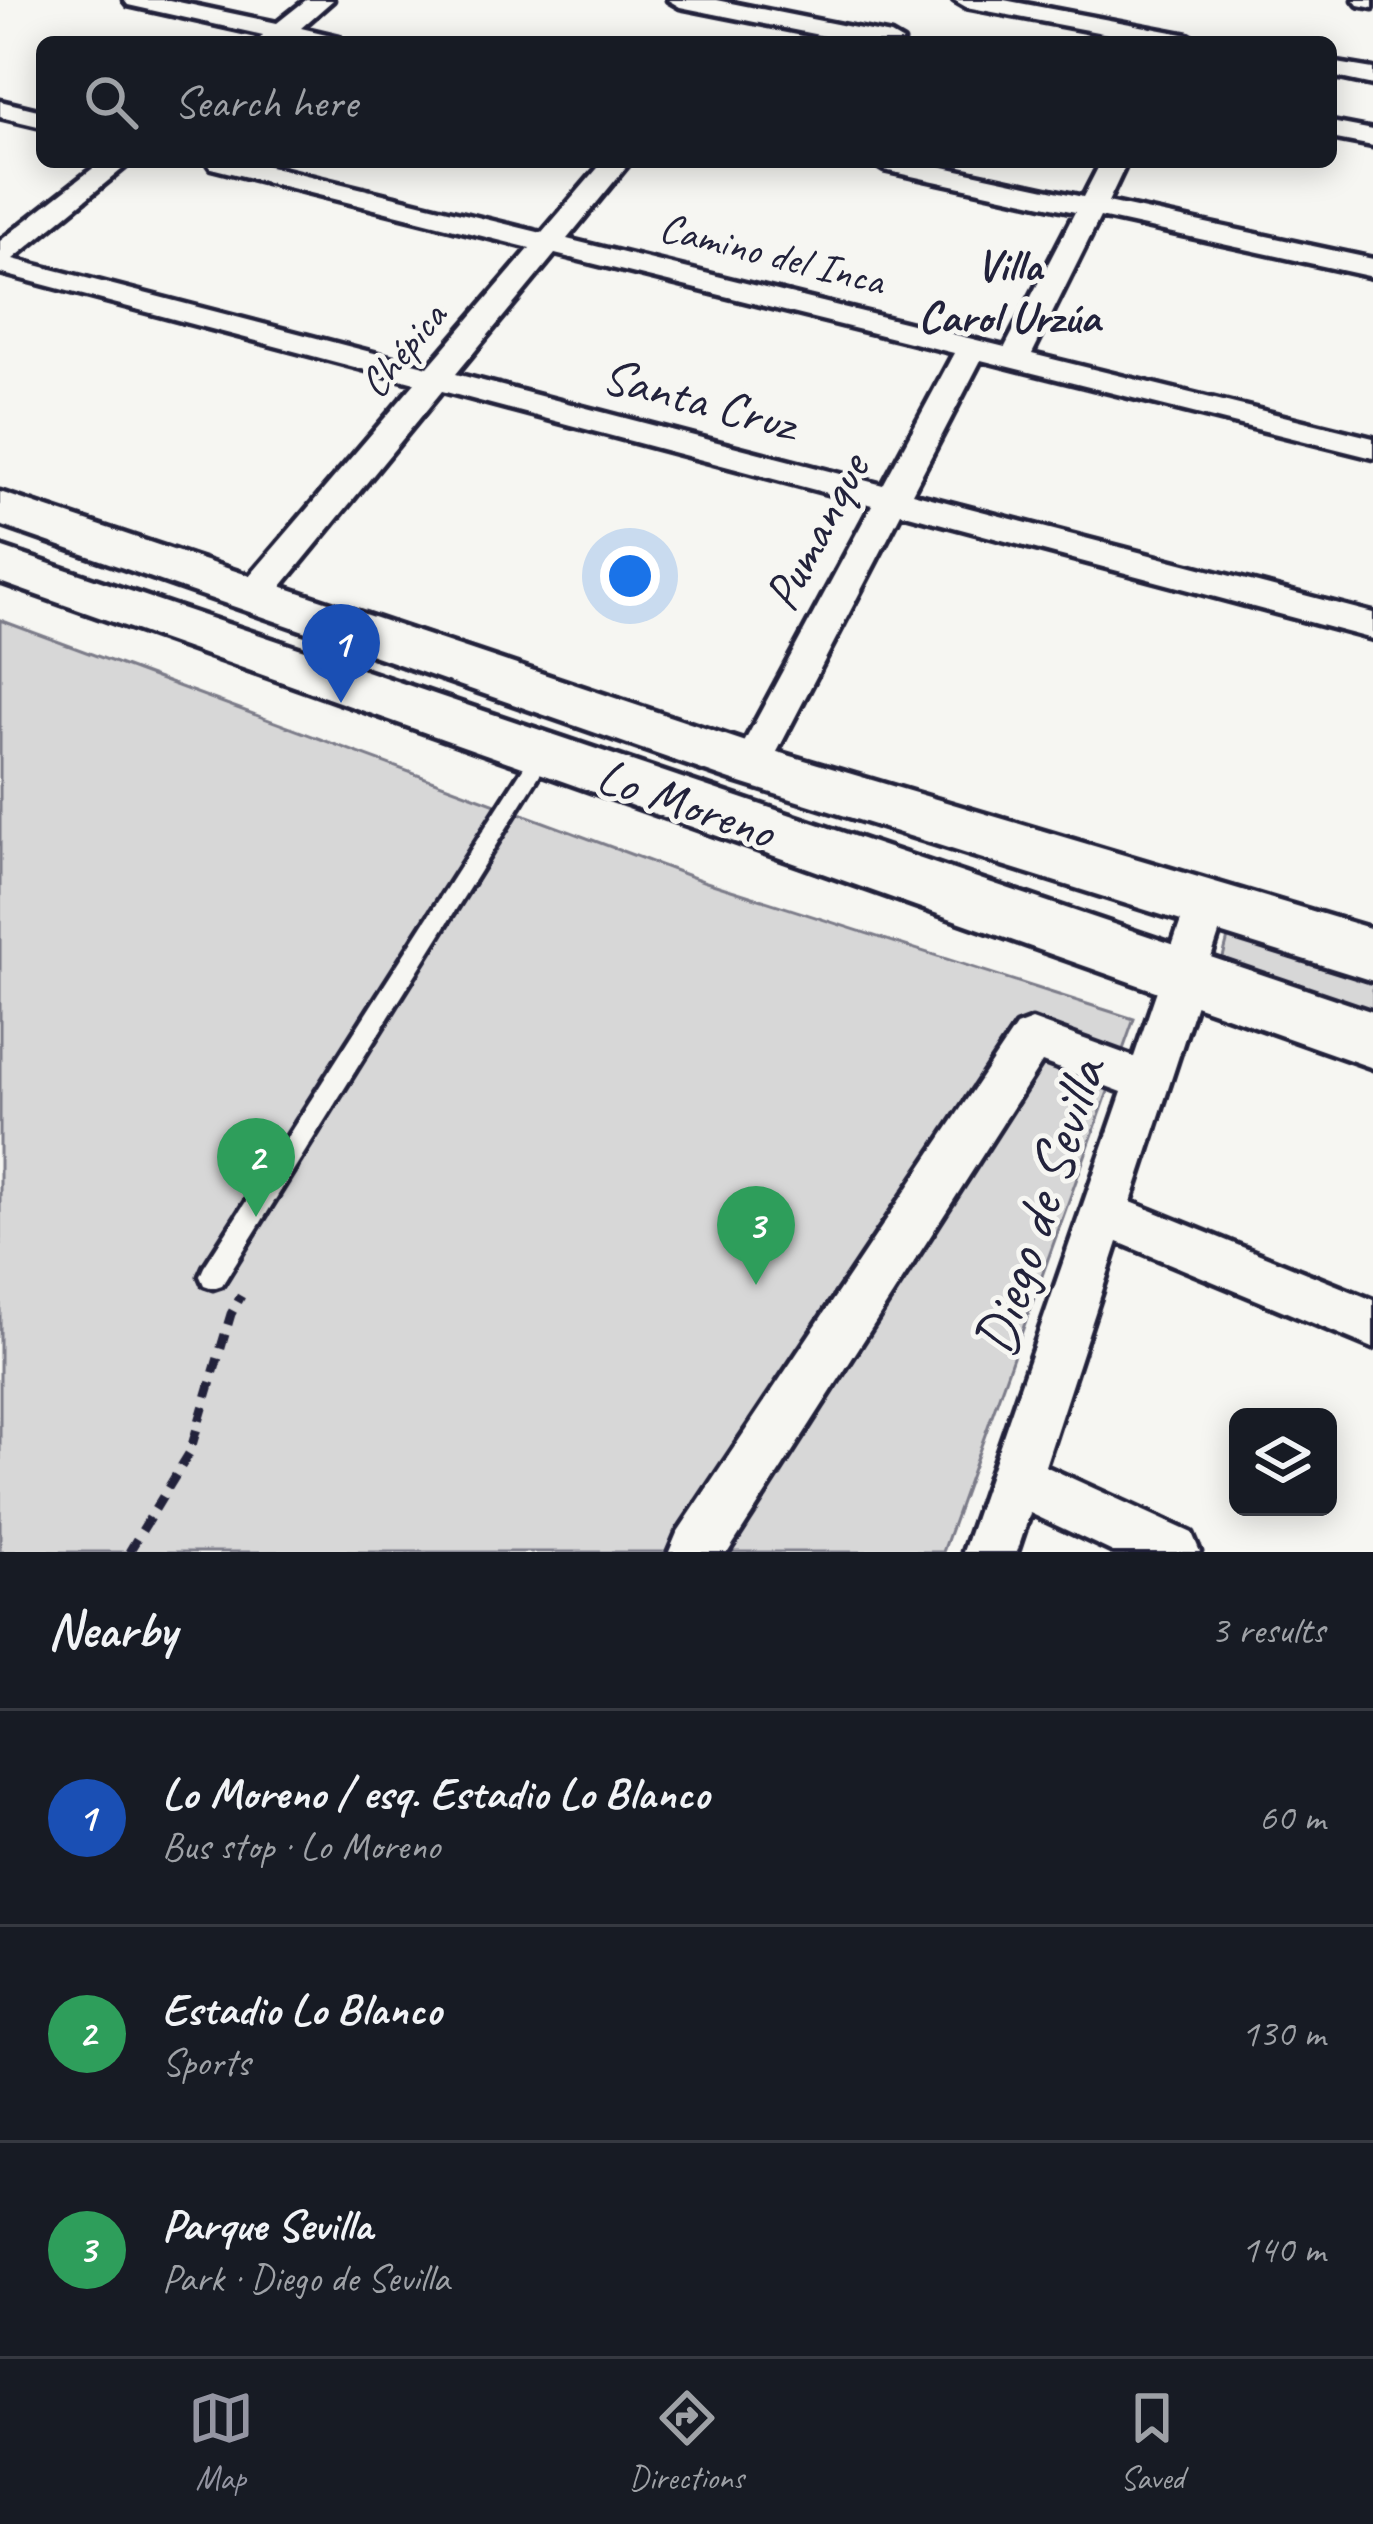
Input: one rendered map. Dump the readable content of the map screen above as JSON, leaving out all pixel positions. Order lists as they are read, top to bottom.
{
  "streets": {
    "street": [
      "Camino del Inca",
      "Chépica",
      "Santa Cruz",
      "Pumanque",
      "Lo Moreno",
      "Diego de Sevilla"
    ]
  },
  "crossings": [
    ["Camino del Inca", "Chépica"],
    ["Camino del Inca", "Pumanque"],
    ["Chépica", "Santa Cruz"],
    ["Chépica", "Lo Moreno"],
    ["Santa Cruz", "Pumanque"],
    ["Pumanque", "Lo Moreno"],
    ["Lo Moreno", "Diego de Sevilla"]
  ],
  "districts": ["Villa Carol Urzúa"],
  "page": {
    "search": "Search here",
    "pins": ["1", "2", "3"],
    "heading": ["Nearby", "3 results"],
    "list": [
      {
        "mark": "1",
        "name": "Lo Moreno / esq. Estadio Lo Blanco",
        "note": "Bus stop · Lo Moreno",
        "value": "60 m"
      },
      {
        "mark": "2",
        "name": "Estadio Lo Blanco",
        "note": "Sports",
        "value": "130 m"
      },
      {
        "mark": "3",
        "name": "Parque Sevilla",
        "note": "Park · Diego de Sevilla",
        "value": "140 m"
      }
    ],
    "nav": ["Map", "Directions", "Saved"]
  }
}
